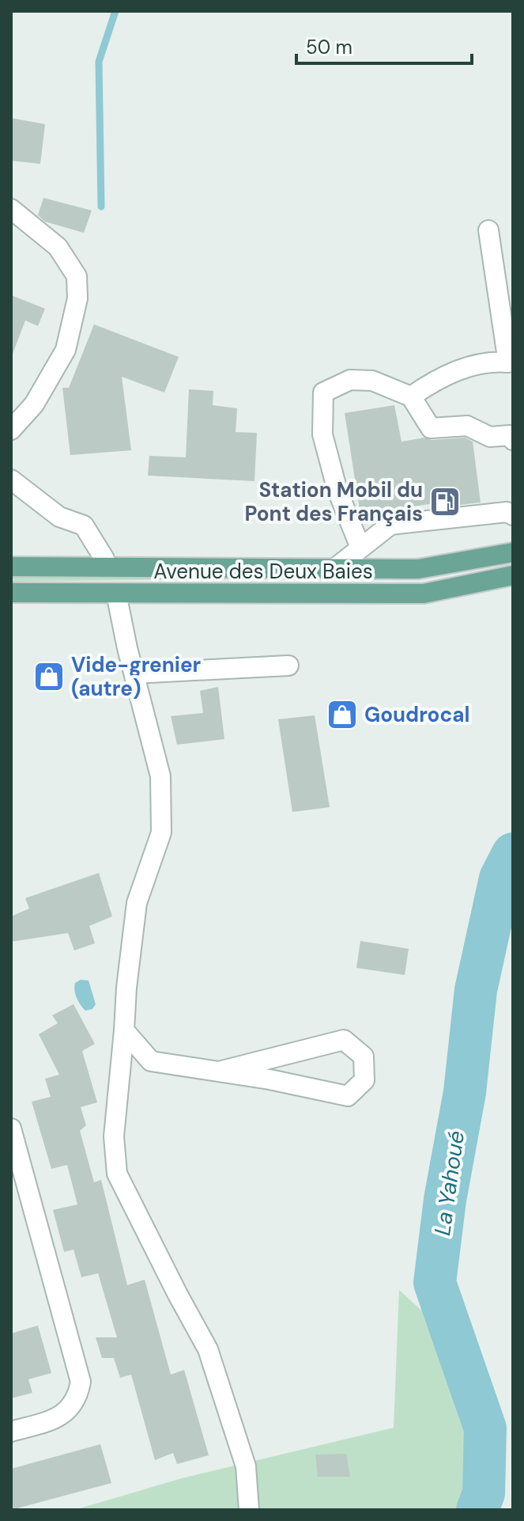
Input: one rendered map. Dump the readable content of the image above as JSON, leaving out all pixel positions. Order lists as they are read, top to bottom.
{
  "streets": {
    "main road": ["Avenue des Deux Baies"]
  },
  "water": ["La Yahoué"],
  "places": {
    "fuel station": ["Station Mobil du Pont des Français"],
    "shop": ["Vide-grenier (autre)", "Goudrocal"]
  },
  "scale_bar": "50 m"
}
